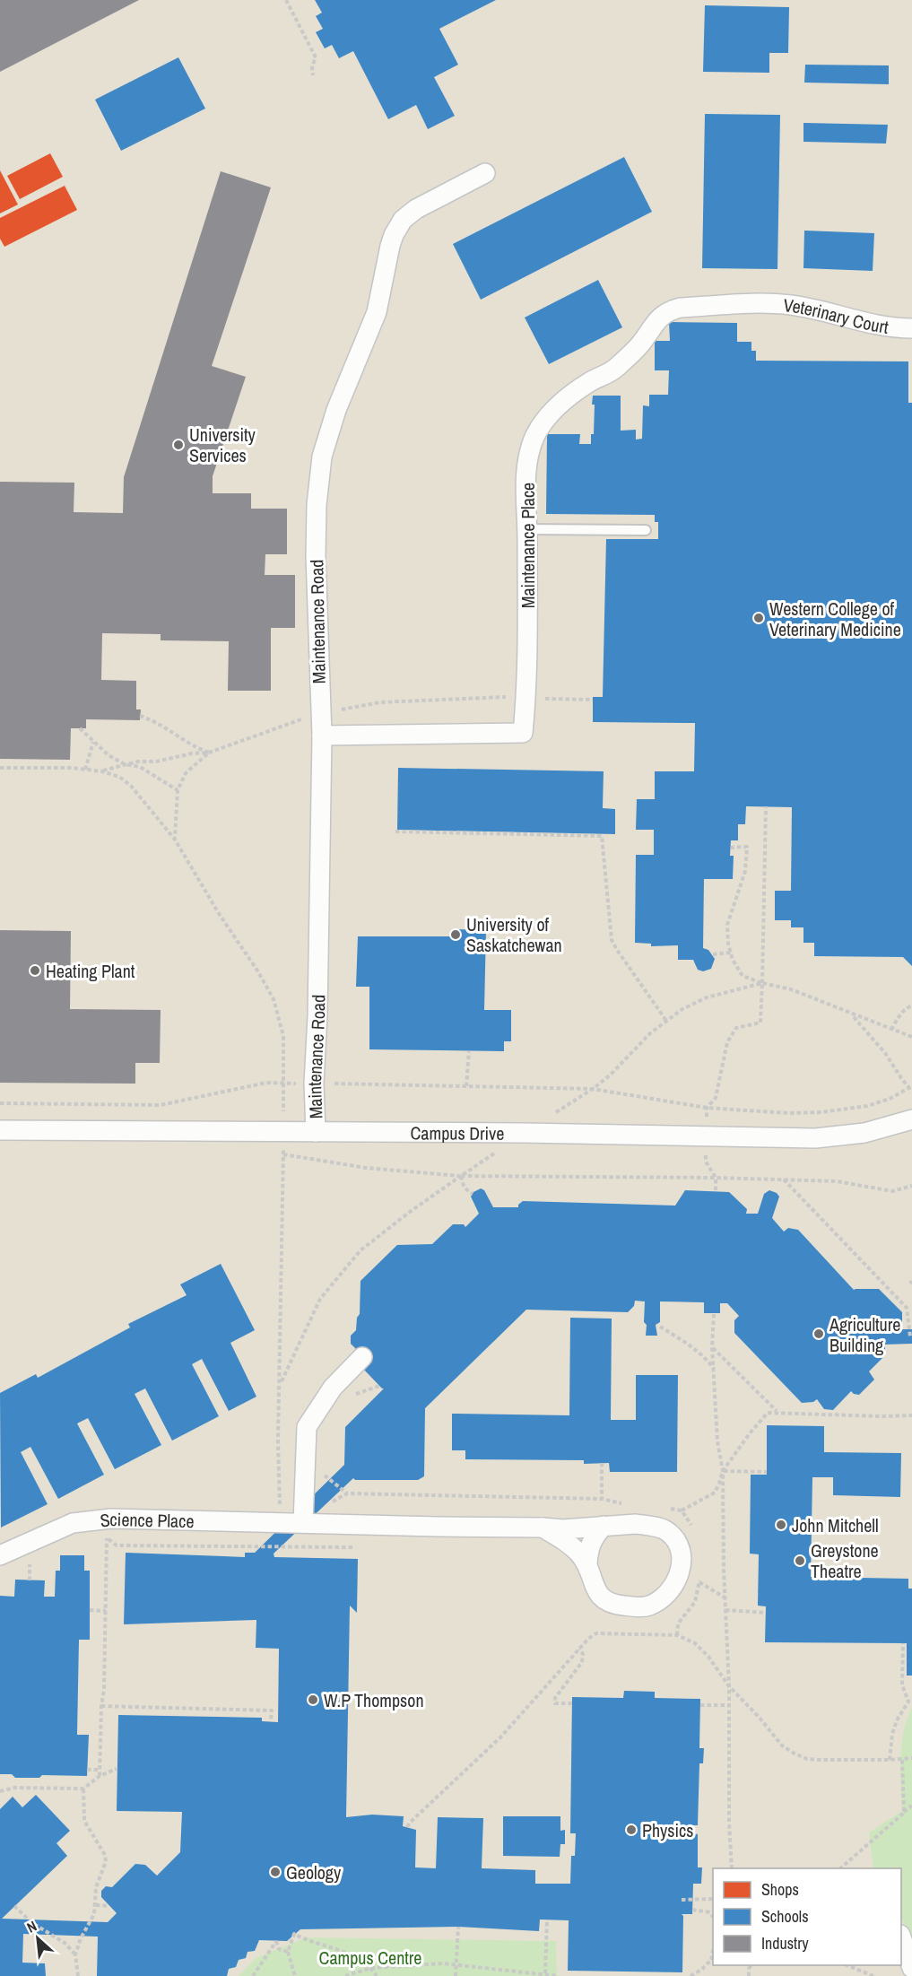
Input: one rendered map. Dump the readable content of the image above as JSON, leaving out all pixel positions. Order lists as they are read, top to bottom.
{
  "streets": {
    "street": [
      "Veterinary Court",
      "Maintenance Place",
      "Maintenance Road",
      "Campus Drive",
      "Science Place"
    ]
  },
  "crossings": [
    ["Veterinary Court", "Maintenance Place"],
    ["Maintenance Place", "Maintenance Road"],
    ["Maintenance Road", "Campus Drive"]
  ],
  "parks": ["Campus Centre"],
  "places": [
    "University Services",
    "Western College of Veterinary Medicine",
    "University of Saskatchewan",
    "Heating Plant",
    "Agriculture Building",
    "John Mitchell",
    "Greystone Theatre",
    "W.P Thompson",
    "Physics",
    "Geology"
  ],
  "legend": ["Shops", "Schools", "Industry"],
  "north": "top left"
}
